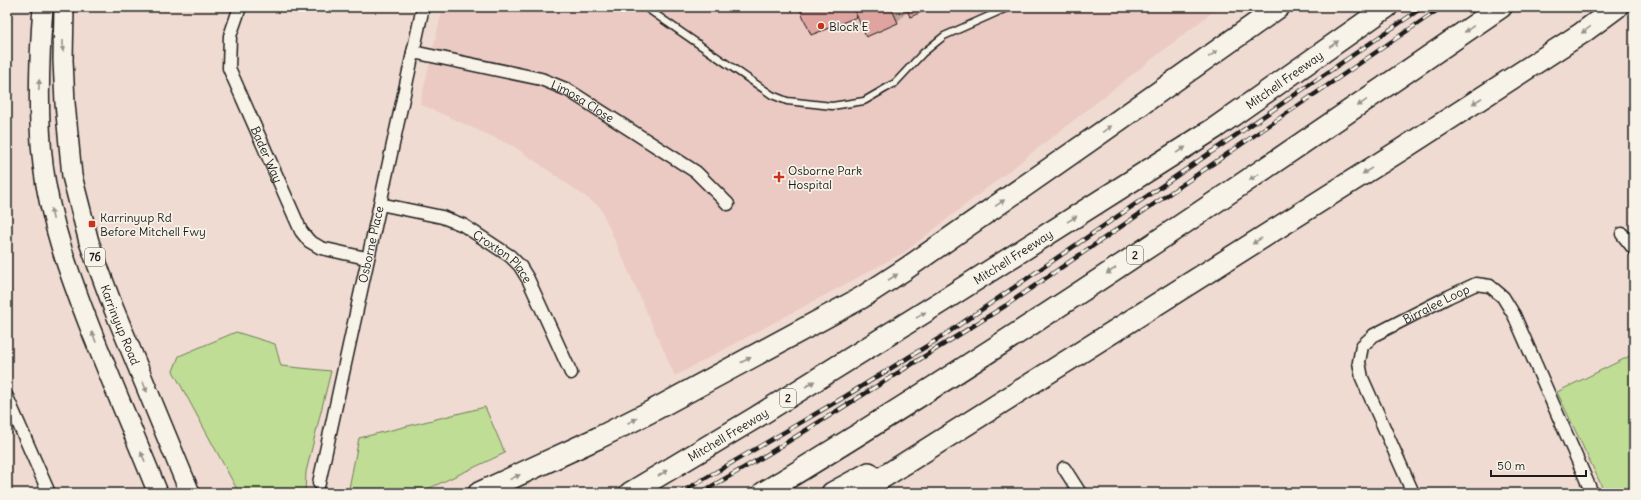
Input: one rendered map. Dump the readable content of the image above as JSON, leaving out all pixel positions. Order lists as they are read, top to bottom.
{
  "streets": {
    "highway": [
      "Mitchell Freeway",
      "2",
      "76",
      "Karrinyup Road"
    ],
    "street": [
      "Limosa Close",
      "Bader Way",
      "Osborne Place",
      "Croxton Place",
      "Birralee Loop"
    ]
  },
  "crossings": [
    ["Limosa Close", "Osborne Place"],
    ["Bader Way", "Osborne Place"],
    ["Osborne Place", "Croxton Place"]
  ],
  "places": {
    "other": ["Block E"],
    "health": ["Osborne Park Hospital"],
    "transit": ["Karrinyup Rd Before Mitchell Fwy"]
  },
  "scale_bar": "50 m"
}
